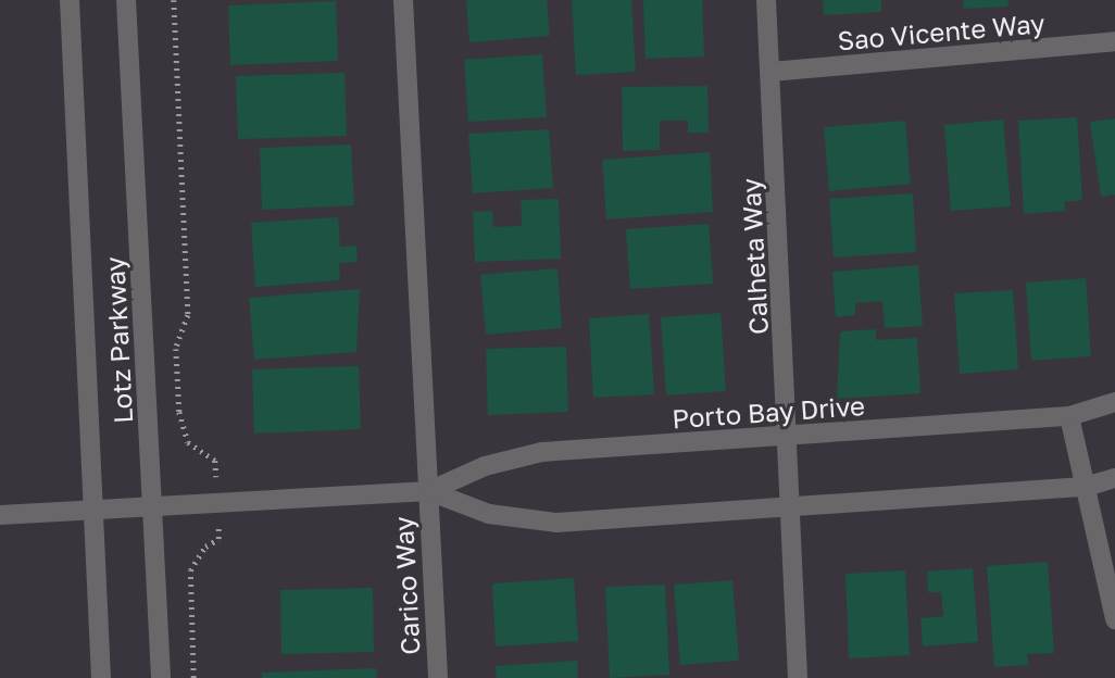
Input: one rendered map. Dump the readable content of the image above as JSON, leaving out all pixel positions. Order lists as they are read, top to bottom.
{
  "streets": {
    "street": [
      "Sao Vicente Way",
      "Calheta Way",
      "Lotz Parkway",
      "Porto Bay Drive",
      "Carico Way"
    ]
  },
  "crossings": [
    ["Sao Vicente Way", "Calheta Way"],
    ["Calheta Way", "Porto Bay Drive"],
    ["Lotz Parkway", "Porto Bay Drive"],
    ["Porto Bay Drive", "Carico Way"]
  ]
}
